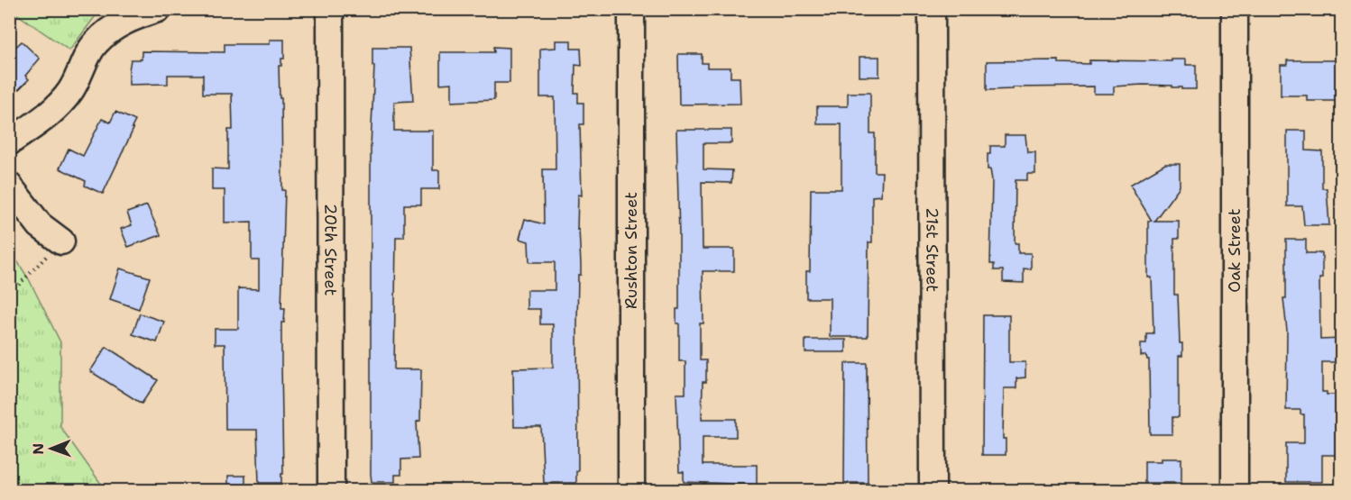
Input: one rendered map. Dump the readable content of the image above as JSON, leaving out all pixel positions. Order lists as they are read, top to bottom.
{
  "streets": {
    "street": [
      "20th Street",
      "Rushton Street",
      "21st Street",
      "Oak Street"
    ]
  },
  "north": "left"
}
